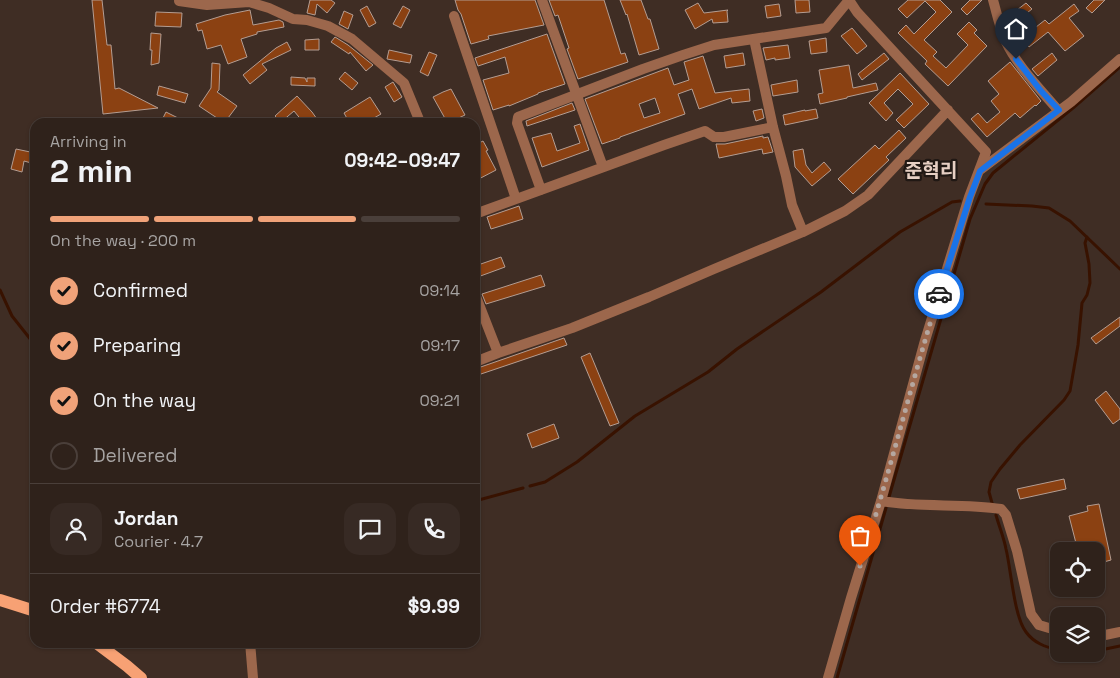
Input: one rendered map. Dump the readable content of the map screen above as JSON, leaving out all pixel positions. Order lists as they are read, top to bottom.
{
  "districts": ["준혁리"],
  "page": {
    "heading": ["2 min", "Arriving in", "09:42–09:47"],
    "panel": [
      "Jordan",
      "Courier · 4.7",
      "Order #6774",
      "$9.99"
    ],
    "bar": "On the way · 200 m",
    "list": [
      ["Confirmed", "09:14"],
      ["Preparing", "09:17"],
      ["On the way", "09:21"],
      "Delivered"
    ]
  }
}
